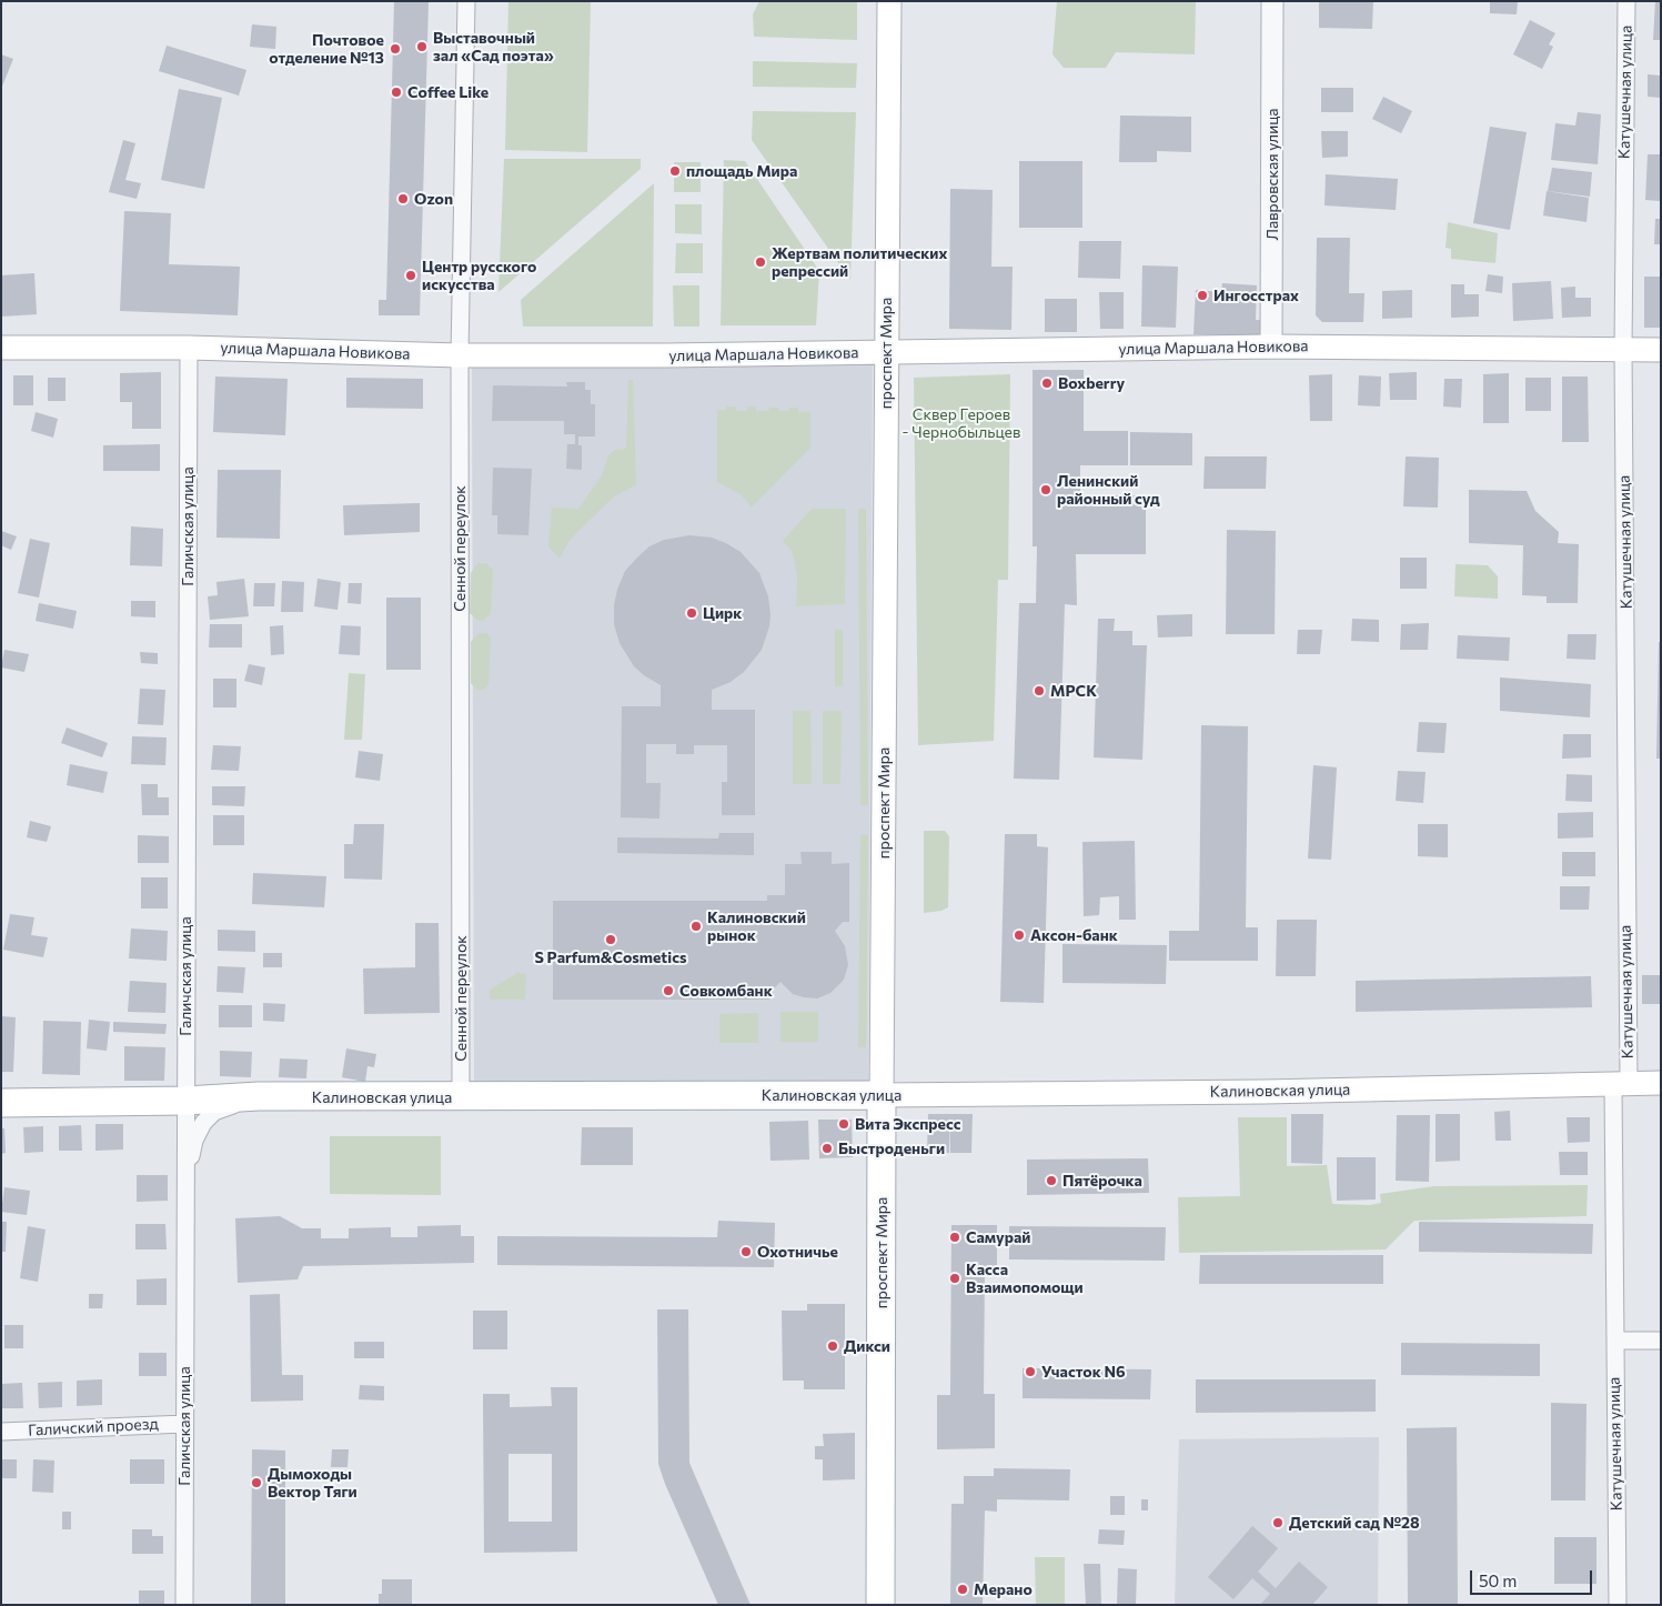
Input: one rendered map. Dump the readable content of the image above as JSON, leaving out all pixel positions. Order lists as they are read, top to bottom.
{
  "streets": {
    "main road": ["улица Маршала Новикова", "проспект Мира", "Калиновская улица"],
    "street": [
      "Катушечная улица",
      "Лавровская улица",
      "Галичская улица",
      "Сенной переулок",
      "Галичский проезд"
    ]
  },
  "crossings": [
    ["Катушечная улица", "улица Маршала Новикова"],
    ["Катушечная улица", "Калиновская улица"],
    ["Лавровская улица", "улица Маршала Новикова"],
    ["улица Маршала Новикова", "проспект Мира"],
    ["улица Маршала Новикова", "Галичская улица"],
    ["улица Маршала Новикова", "Сенной переулок"],
    ["проспект Мира", "Калиновская улица"],
    ["Галичская улица", "Калиновская улица"],
    ["Галичская улица", "Галичский проезд"],
    ["Сенной переулок", "Калиновская улица"]
  ],
  "parks": ["Сквер Героев - Чернобыльцев"],
  "places": [
    "Выставочный зал «Сад поэта»",
    "Почтовое отделение №13",
    "Coffee Like",
    "площадь Мира",
    "Ozon",
    "Жертвам политических репрессий",
    "Центр русского искусства",
    "Ингосстрах",
    "Boxberry",
    "Ленинский районный суд",
    "Цирк",
    "МРСК",
    "Калиновский рынок",
    "Аксон-банк",
    "S Parfum&Cosmetics",
    "Совкомбанк",
    "Вита Экспресс",
    "Быстроденьги",
    "Пятёрочка",
    "Самурай",
    "Охотничье",
    "Касса Взаимопомощи",
    "Дикси",
    "Участок N6",
    "Дымоходы Вектор Тяги",
    "Детский сад №28",
    "Мерано"
  ],
  "scale_bar": "50 m"
}
